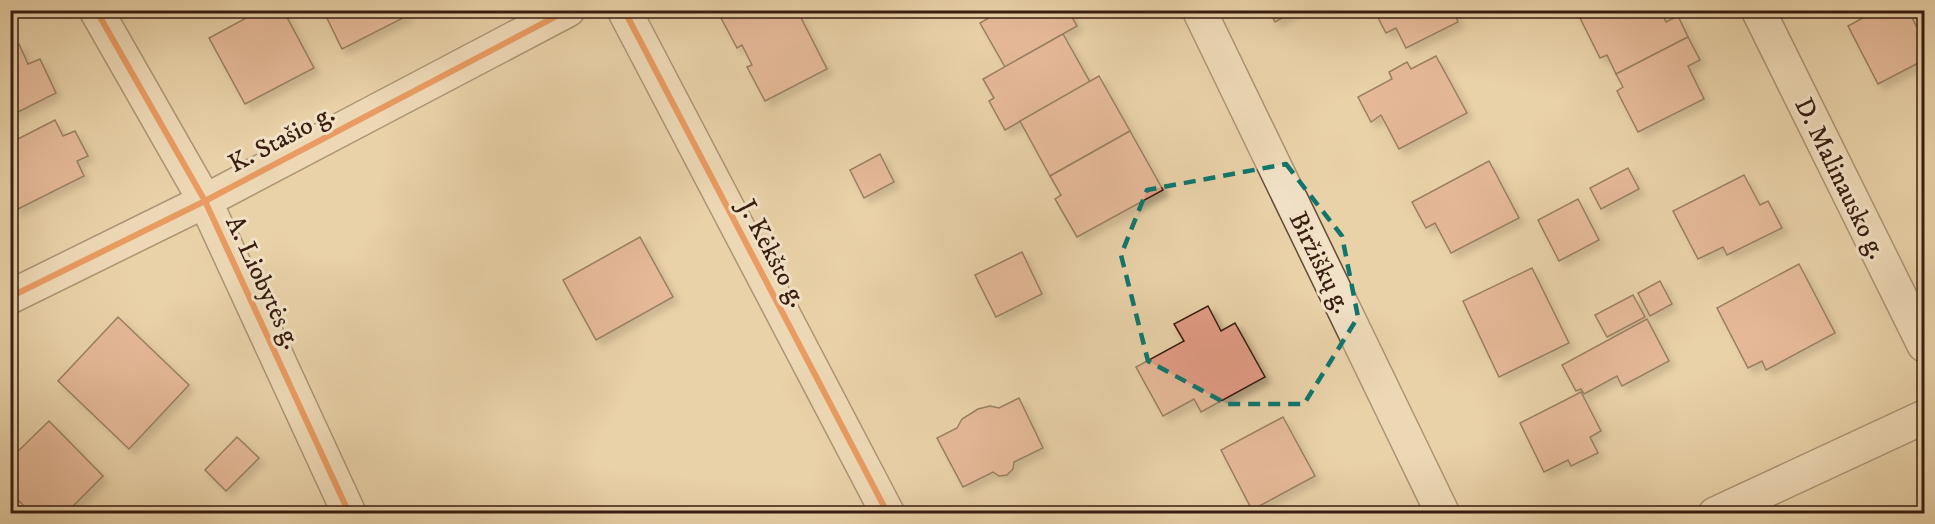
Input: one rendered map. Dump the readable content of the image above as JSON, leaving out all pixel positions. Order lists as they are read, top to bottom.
{
  "streets": {
    "street": [
      "K. Stašio g.",
      "D. Malinausko g.",
      "J. Kėkšto g.",
      "Biržiškų g.",
      "A. Liobytės g."
    ]
  },
  "crossings": [
    ["K. Stašio g.", "A. Liobytės g."]
  ]
}
